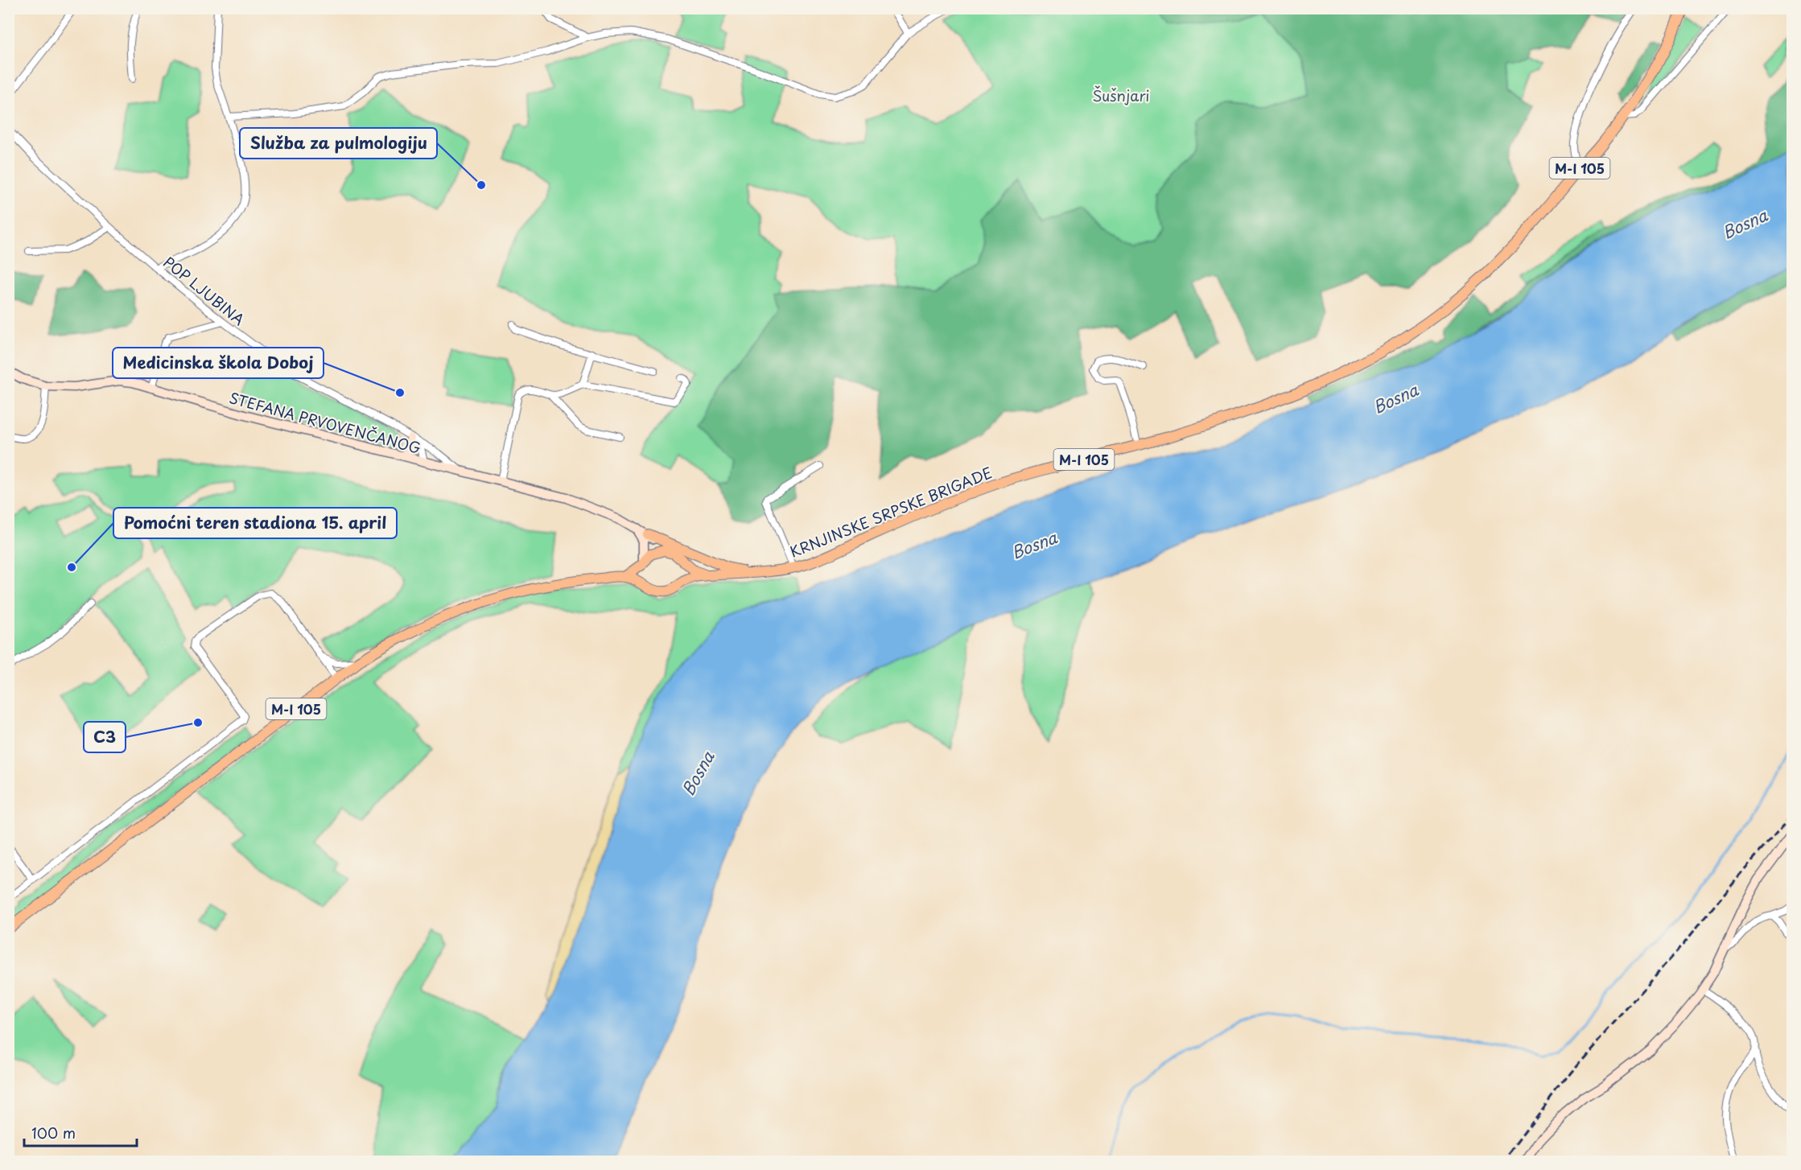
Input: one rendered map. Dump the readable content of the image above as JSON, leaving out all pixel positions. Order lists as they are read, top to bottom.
{
  "streets": {
    "main road": ["M-I 105", "KRNJINSKE SRPSKE BRIGADE"],
    "street": ["POP LJUBINA", "STEFANA PRVOVENČANOG"]
  },
  "crossings": [
    ["M-I 105", "STEFANA PRVOVENČANOG"],
    ["M-I 105", "KRNJINSKE SRPSKE BRIGADE"],
    ["POP LJUBINA", "STEFANA PRVOVENČANOG"]
  ],
  "water": ["Bosna"],
  "parks": ["Šušnjari"],
  "places": [
    "Služba za pulmologiju",
    "Medicinska škola Doboj",
    "Pomoćni teren stadiona 15. april",
    "C3"
  ],
  "scale_bar": "100 m"
}
